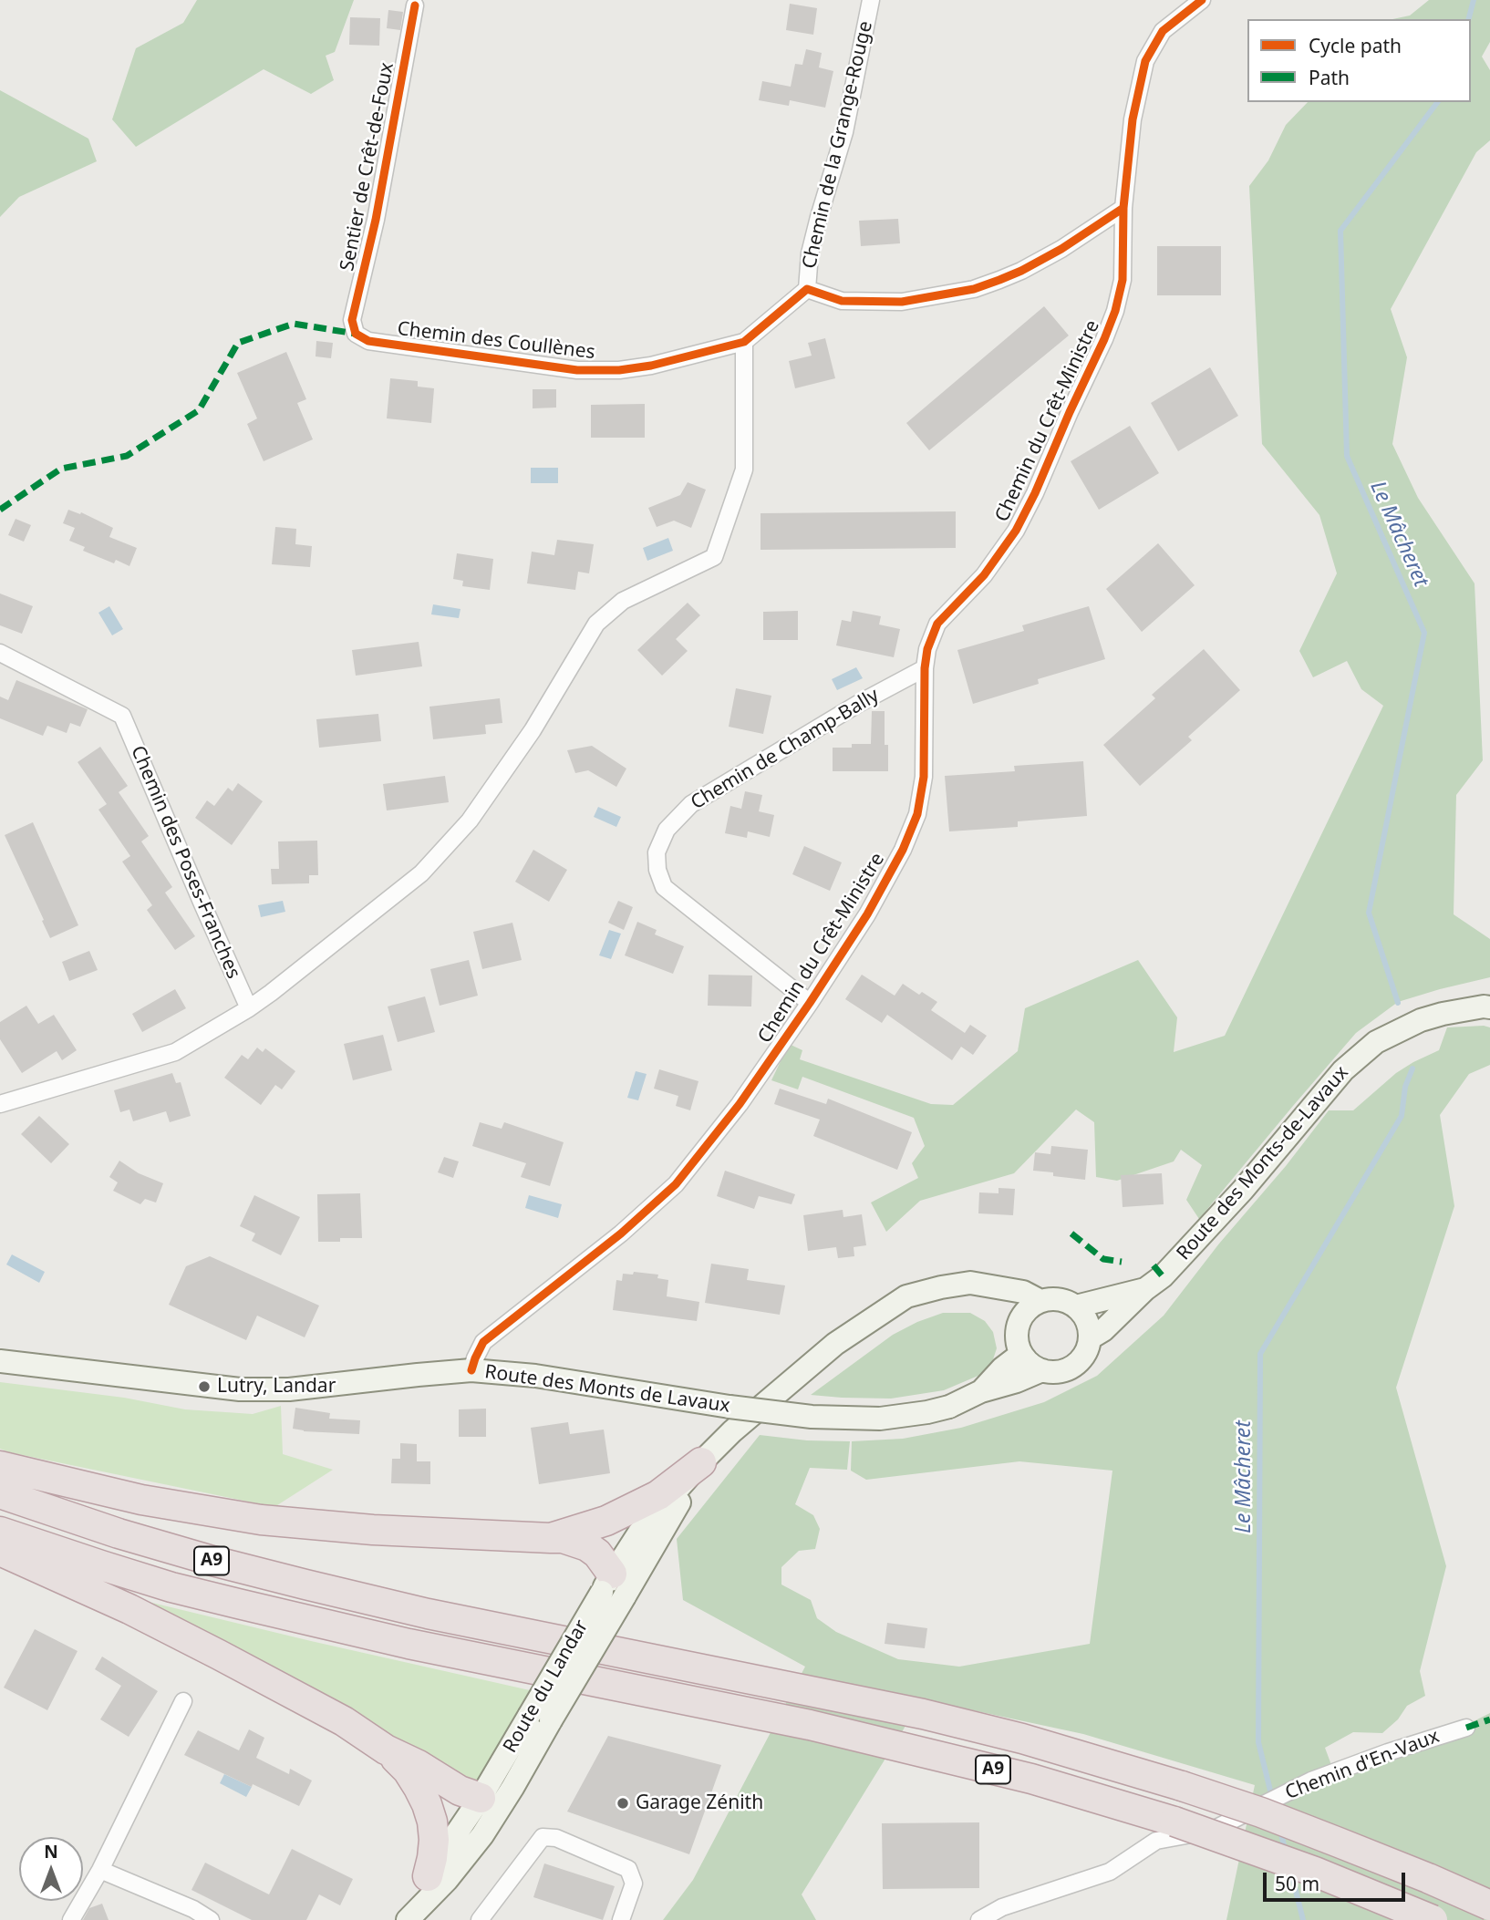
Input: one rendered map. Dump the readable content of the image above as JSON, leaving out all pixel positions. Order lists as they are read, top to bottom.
{
  "streets": {
    "highway": ["A9"],
    "street": [
      "Chemin de la Grange-Rouge",
      "Sentier de Crêt-de-Foux",
      "Chemin des Coullènes",
      "Chemin du Crêt-Ministre",
      "Chemin de Champ-Bally",
      "Chemin des Poses-Franches",
      "Route des Monts-de-Lavaux",
      "Route des Monts de Lavaux",
      "Route du Landar",
      "Chemin d'En-Vaux"
    ]
  },
  "crossings": [
    ["Chemin de la Grange-Rouge", "Chemin des Coullènes"],
    ["Sentier de Crêt-de-Foux", "Chemin des Coullènes"],
    ["Chemin du Crêt-Ministre", "Chemin de Champ-Bally"],
    ["Chemin du Crêt-Ministre", "Route des Monts de Lavaux"],
    ["Route des Monts de Lavaux", "Route du Landar"]
  ],
  "water": ["Le Mâcheret"],
  "places": ["Lutry, Landar", "Garage Zénith"],
  "legend": ["Cycle path", "Path"],
  "scale_bar": "50 m",
  "north": "top"
}
